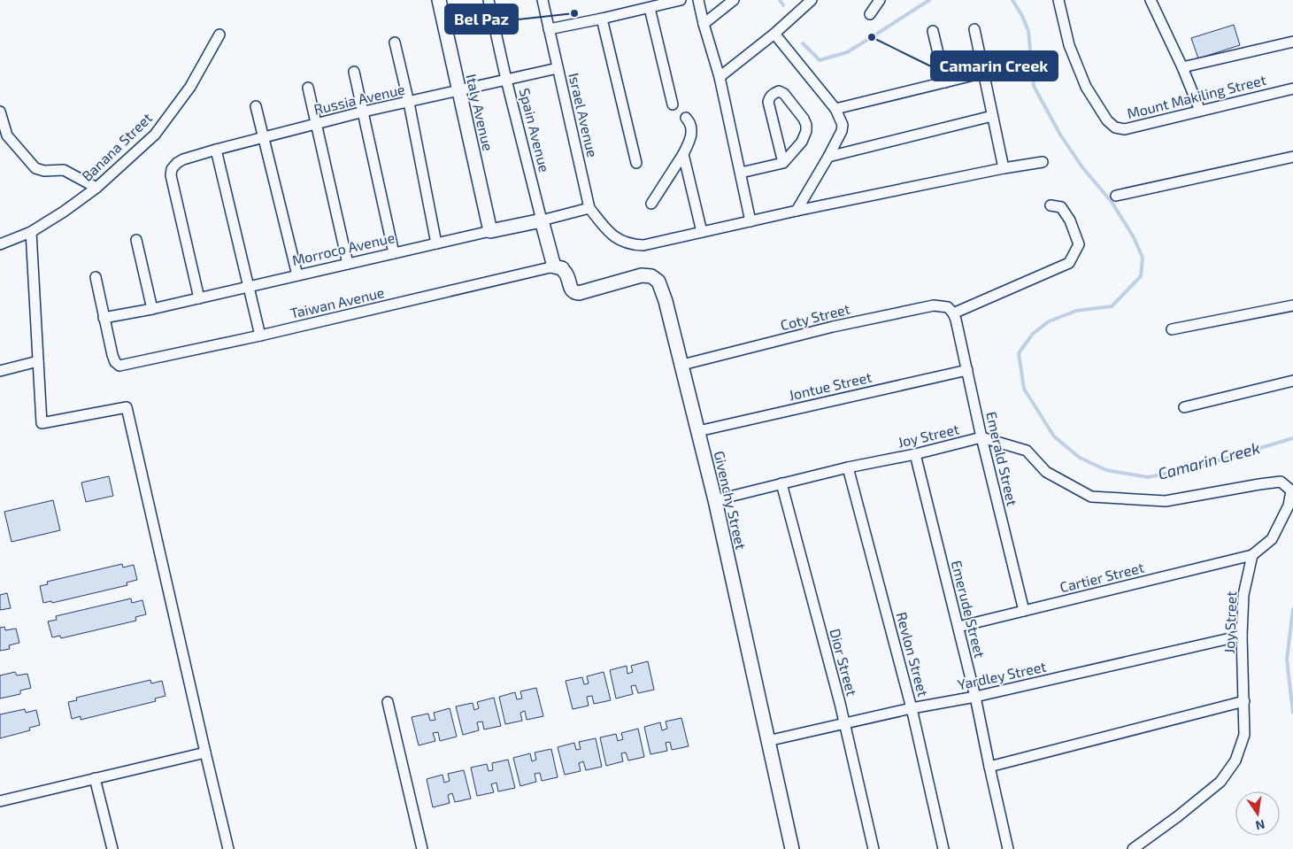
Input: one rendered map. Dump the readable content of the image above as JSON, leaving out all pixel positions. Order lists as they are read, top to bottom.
{
  "streets": {
    "street": [
      "Mount Makiling Street",
      "Russia Avenue",
      "Italy Avenue",
      "Israel Avenue",
      "Spain Avenue",
      "Banana Street",
      "Morroco Avenue",
      "Taiwan Avenue",
      "Coty Street",
      "Jontue Street",
      "Joy Street",
      "Emerald Street",
      "Givenchy Street",
      "Cartier Street",
      "Emerude Street",
      "Revlon Street",
      "Dior Street",
      "Yardley Street"
    ]
  },
  "crossings": [
    ["Russia Avenue", "Italy Avenue"],
    ["Russia Avenue", "Israel Avenue"],
    ["Russia Avenue", "Spain Avenue"],
    ["Russia Avenue", "Morroco Avenue"],
    ["Italy Avenue", "Morroco Avenue"],
    ["Israel Avenue", "Morroco Avenue"],
    ["Spain Avenue", "Morroco Avenue"],
    ["Spain Avenue", "Taiwan Avenue"],
    ["Spain Avenue", "Givenchy Street"],
    ["Morroco Avenue", "Taiwan Avenue"],
    ["Taiwan Avenue", "Givenchy Street"],
    ["Coty Street", "Emerald Street"],
    ["Coty Street", "Givenchy Street"],
    ["Jontue Street", "Emerald Street"],
    ["Jontue Street", "Givenchy Street"],
    ["Joy Street", "Emerald Street"],
    ["Joy Street", "Givenchy Street"],
    ["Joy Street", "Cartier Street"],
    ["Joy Street", "Emerude Street"],
    ["Joy Street", "Revlon Street"],
    ["Joy Street", "Dior Street"],
    ["Joy Street", "Yardley Street"],
    ["Emerald Street", "Cartier Street"],
    ["Givenchy Street", "Yardley Street"],
    ["Cartier Street", "Emerude Street"],
    ["Emerude Street", "Yardley Street"],
    ["Revlon Street", "Yardley Street"],
    ["Dior Street", "Yardley Street"]
  ],
  "water": ["Camarin Creek"],
  "places": ["Bel Paz", "Camarin Creek"],
  "north": "bottom"
}
